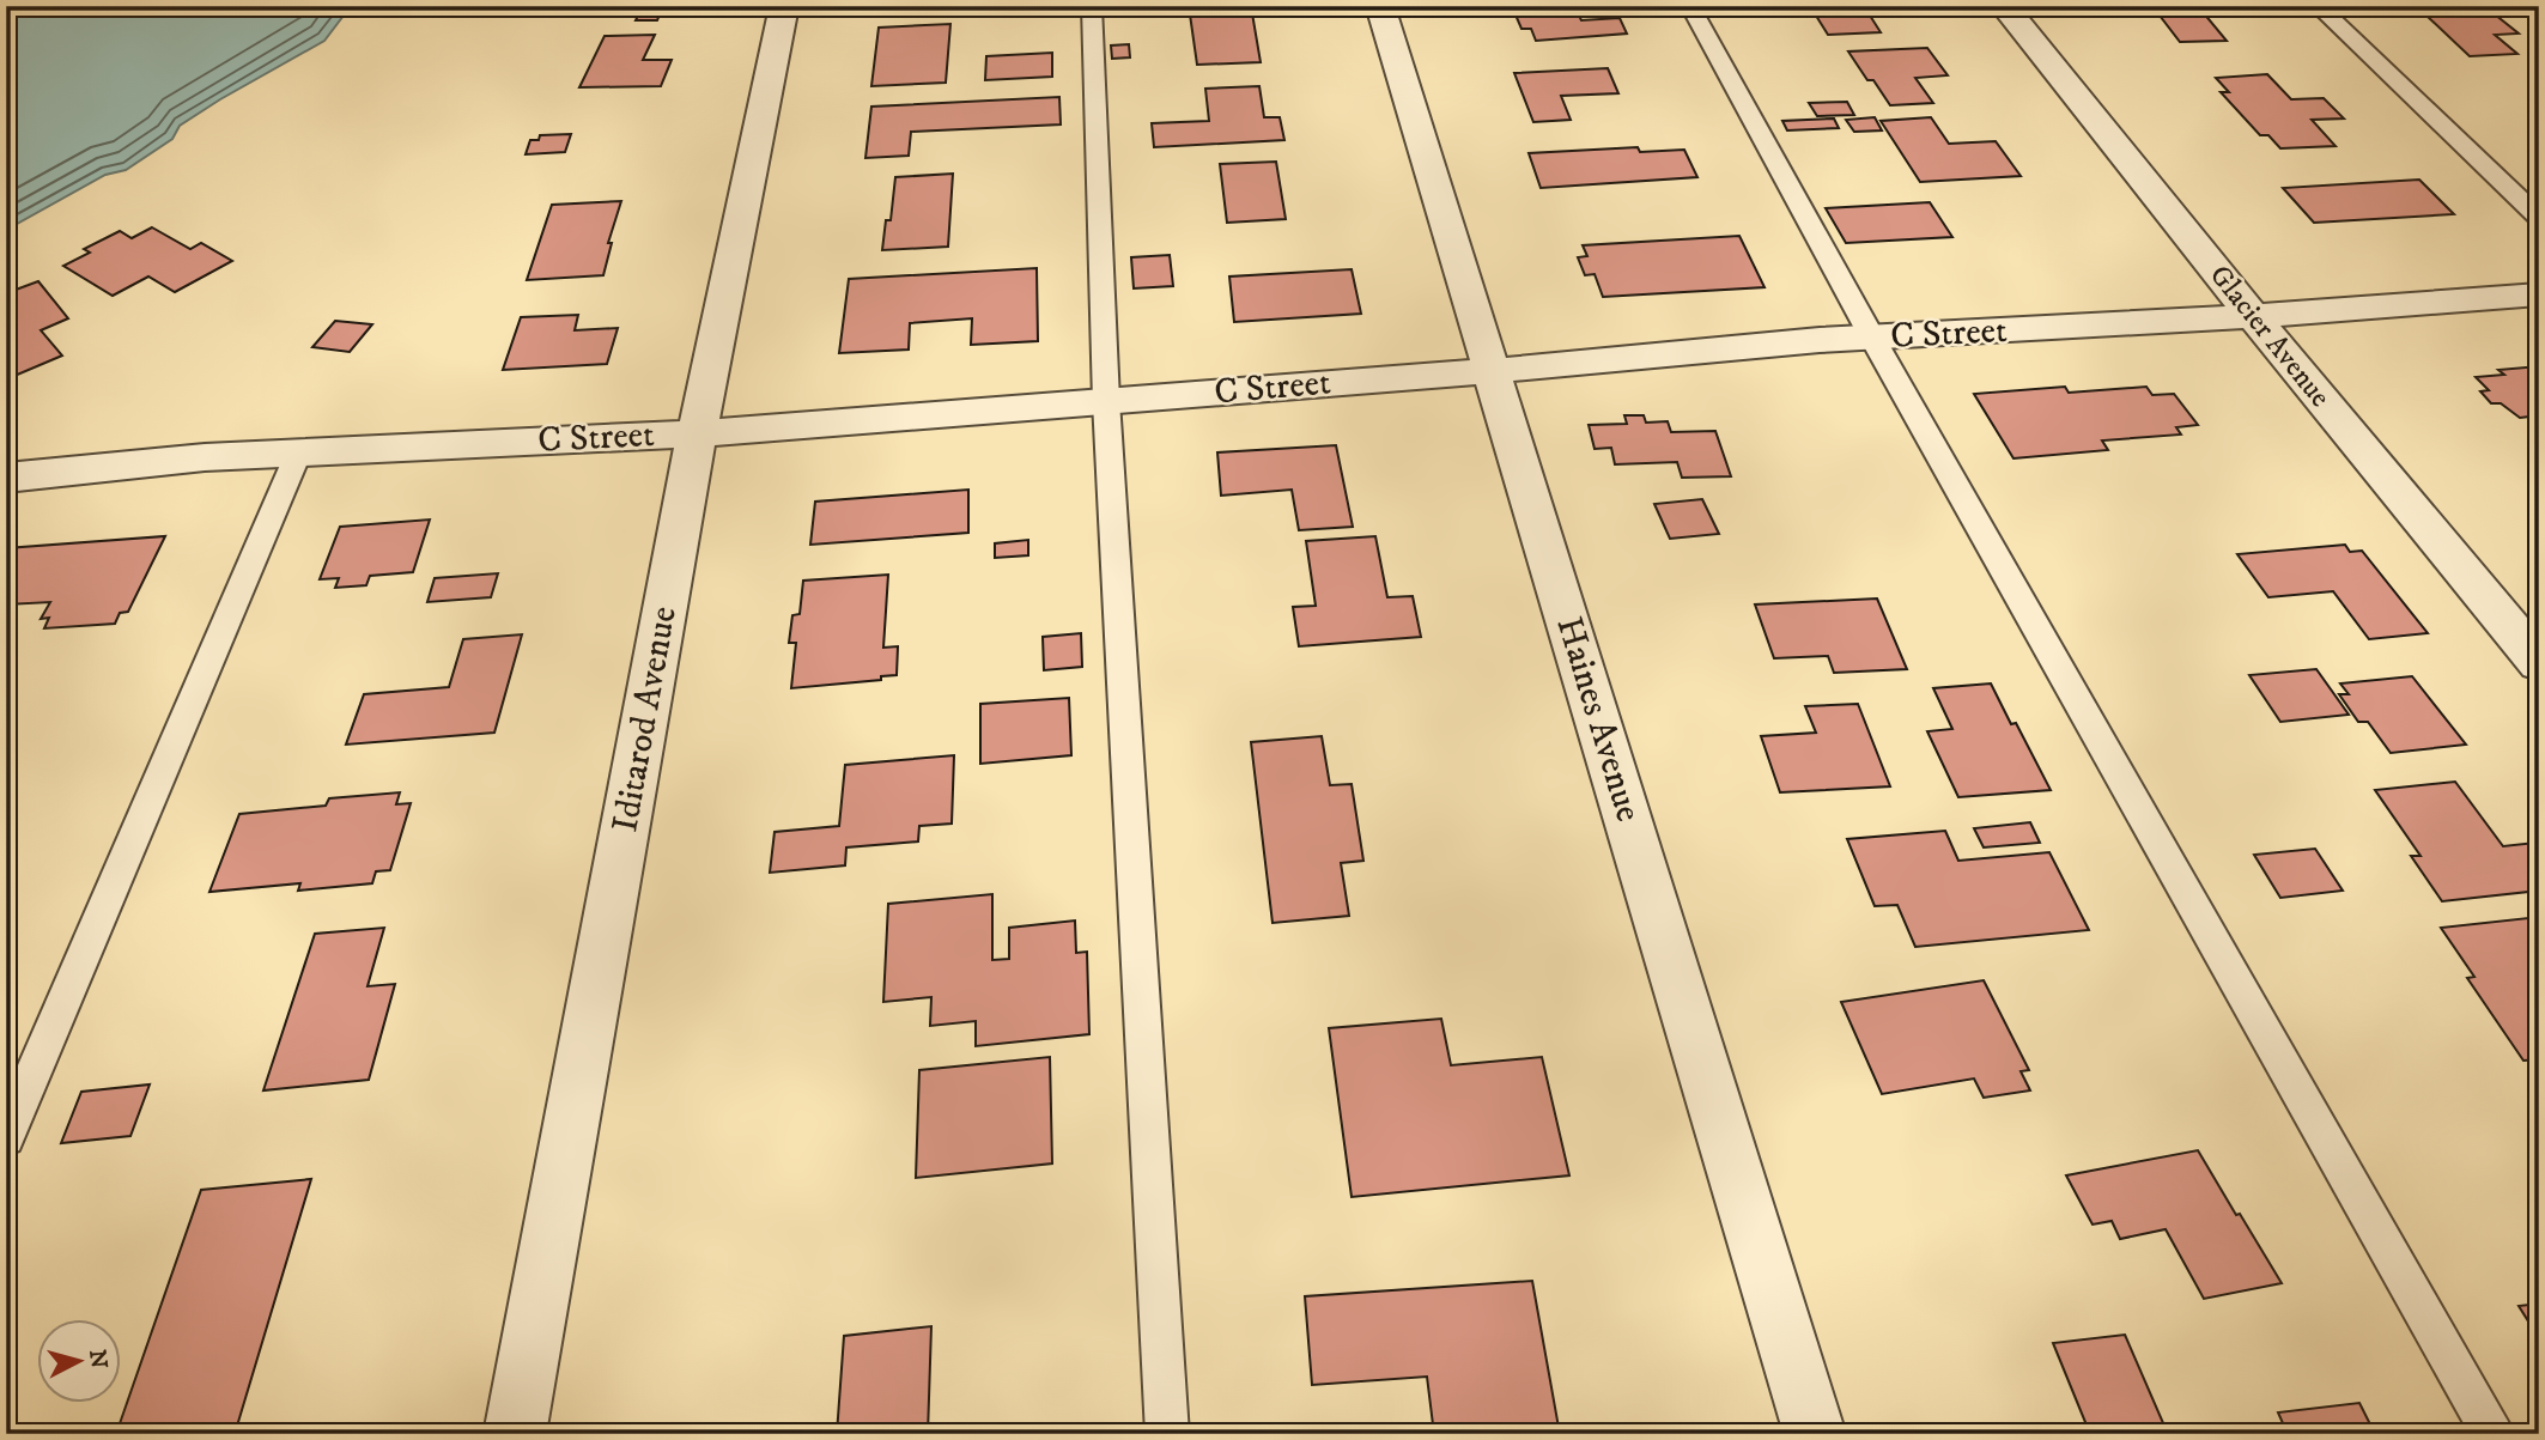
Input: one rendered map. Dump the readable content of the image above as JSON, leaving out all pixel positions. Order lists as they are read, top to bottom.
{
  "streets": {
    "street": [
      "C Street",
      "Glacier Avenue",
      "Iditarod Avenue",
      "Haines Avenue"
    ]
  },
  "crossings": [
    ["C Street", "Glacier Avenue"],
    ["C Street", "Iditarod Avenue"],
    ["C Street", "Haines Avenue"]
  ],
  "north": "right"
}
